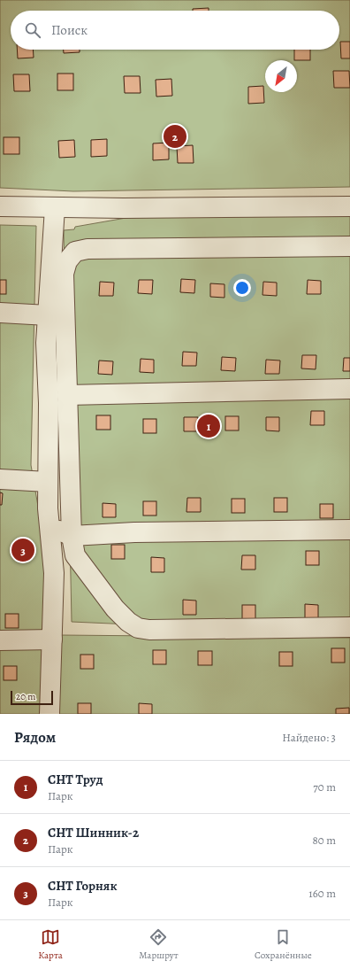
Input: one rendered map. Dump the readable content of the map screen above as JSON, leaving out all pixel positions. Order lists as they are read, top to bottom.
{
  "scale_bar": "20 m",
  "north": "bottom left",
  "page": {
    "search": "Поиск",
    "pins": ["2", "1", "3"],
    "scale": "20 m",
    "heading": ["Рядом", "Найдено: 3"],
    "list": [
      {
        "mark": "1",
        "name": "СНТ Труд",
        "note": "Парк",
        "value": "70 m"
      },
      {
        "mark": "2",
        "name": "СНТ Шинник-2",
        "note": "Парк",
        "value": "80 m"
      },
      {
        "mark": "3",
        "name": "СНТ Горняк",
        "note": "Парк",
        "value": "160 m"
      }
    ],
    "nav": ["Карта", "Маршрут", "Сохранённые"]
  }
}
